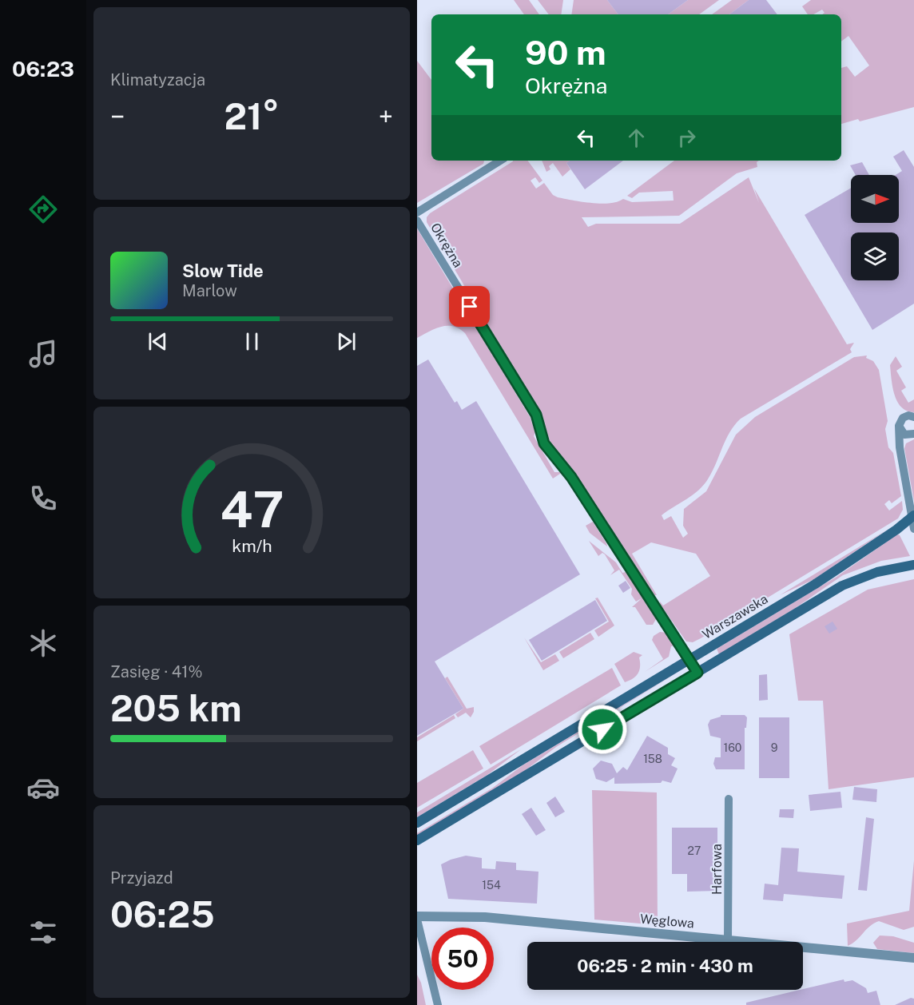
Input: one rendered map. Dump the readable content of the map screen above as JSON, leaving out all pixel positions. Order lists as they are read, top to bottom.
{
  "streets": {
    "main road": ["Warszawska"],
    "street": ["Okrężna", "Harfowa", "Węglowa"]
  },
  "crossings": [
    ["Okrężna", "Warszawska"],
    ["Harfowa", "Węglowa"]
  ],
  "house_numbers": [
    "160",
    "9",
    "158",
    "27",
    "154"
  ],
  "north": "right",
  "page": {
    "tabs": "06:23",
    "tile": [
      "Klimatyzacja",
      ["Zasięg · 41%", "205 km"],
      ["Przyjazd", "06:25"]
    ],
    "turn": ["90 m", "Okrężna"],
    "heat": ["−", "21°", "+"],
    "song": ["Slow Tide", "Marlow"],
    "limit": "50",
    "trip": "06:25 · 2 min · 430 m",
    "gauge": ["47", "km/h"]
  }
}
